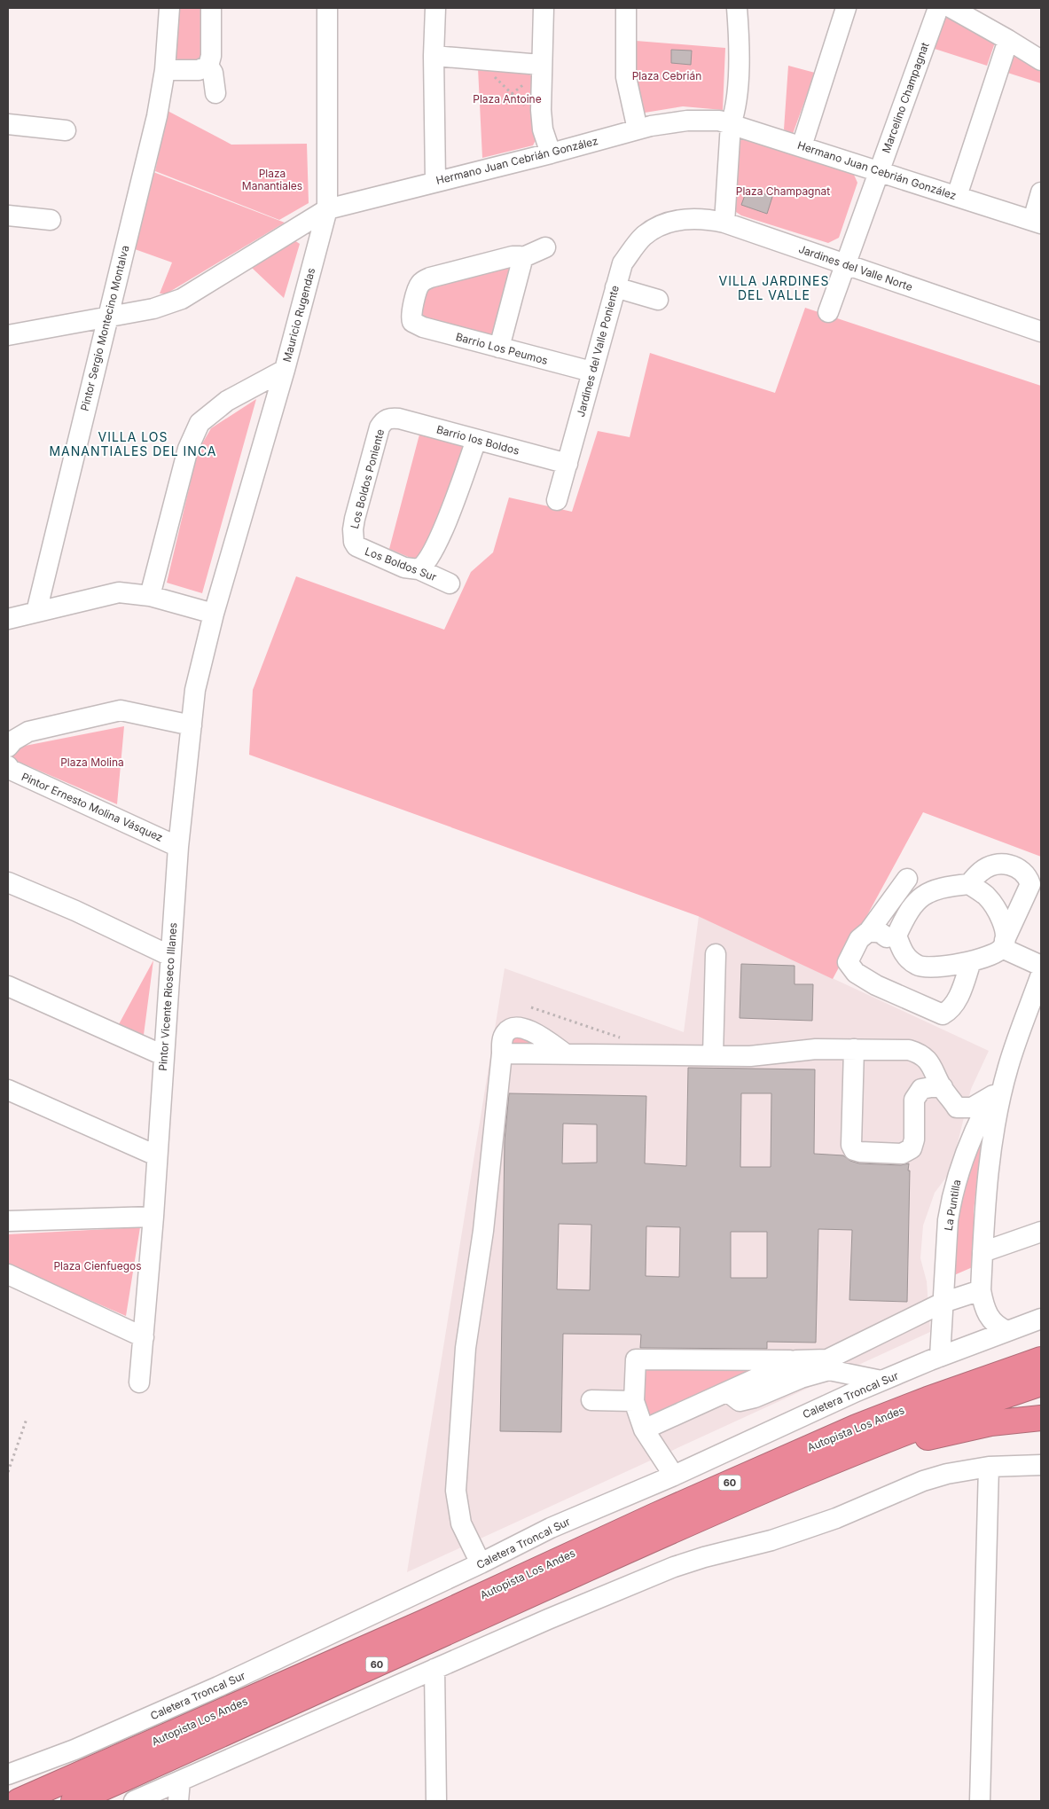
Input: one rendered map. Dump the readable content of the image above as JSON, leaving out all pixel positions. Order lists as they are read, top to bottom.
{
  "streets": {
    "highway": ["Autopista Los Andes", "60"],
    "street": [
      "Marcelino Champagnat",
      "Hermano Juan Cebrián González",
      "Jardines del Valle Norte",
      "Mauricio Rugendas",
      "Pintor Sergio Montecino Montalva",
      "Barrio Los Peumos",
      "Jardines del Valle Poniente",
      "Barrio los Boldos",
      "Los Boldos Poniente",
      "Los Boldos Sur",
      "Pintor Ernesto Molina Vásquez",
      "Pintor Vicente Rioseco Illanes",
      "La Puntilla",
      "Caletera Troncal Sur"
    ]
  },
  "crossings": [
    ["Marcelino Champagnat", "Hermano Juan Cebrián González"],
    ["Marcelino Champagnat", "Jardines del Valle Norte"],
    ["Hermano Juan Cebrián González", "Mauricio Rugendas"],
    ["Hermano Juan Cebrián González", "Pintor Sergio Montecino Montalva"],
    ["Jardines del Valle Norte", "Jardines del Valle Poniente"],
    ["Mauricio Rugendas", "Pintor Vicente Rioseco Illanes"],
    ["Barrio Los Peumos", "Jardines del Valle Poniente"],
    ["Jardines del Valle Poniente", "Barrio los Boldos"],
    ["Barrio los Boldos", "Los Boldos Poniente"],
    ["Los Boldos Poniente", "Los Boldos Sur"],
    ["Pintor Ernesto Molina Vásquez", "Pintor Vicente Rioseco Illanes"],
    ["La Puntilla", "Caletera Troncal Sur"]
  ],
  "districts": ["VILLA JARDINES DEL VALLE", "VILLA LOS MANANTIALES DEL INCA"],
  "parks": [
    "Plaza Cebrián",
    "Plaza Antoine",
    "Plaza Manantiales",
    "Plaza Champagnat",
    "Plaza Molina",
    "Plaza Cienfuegos"
  ]
}
